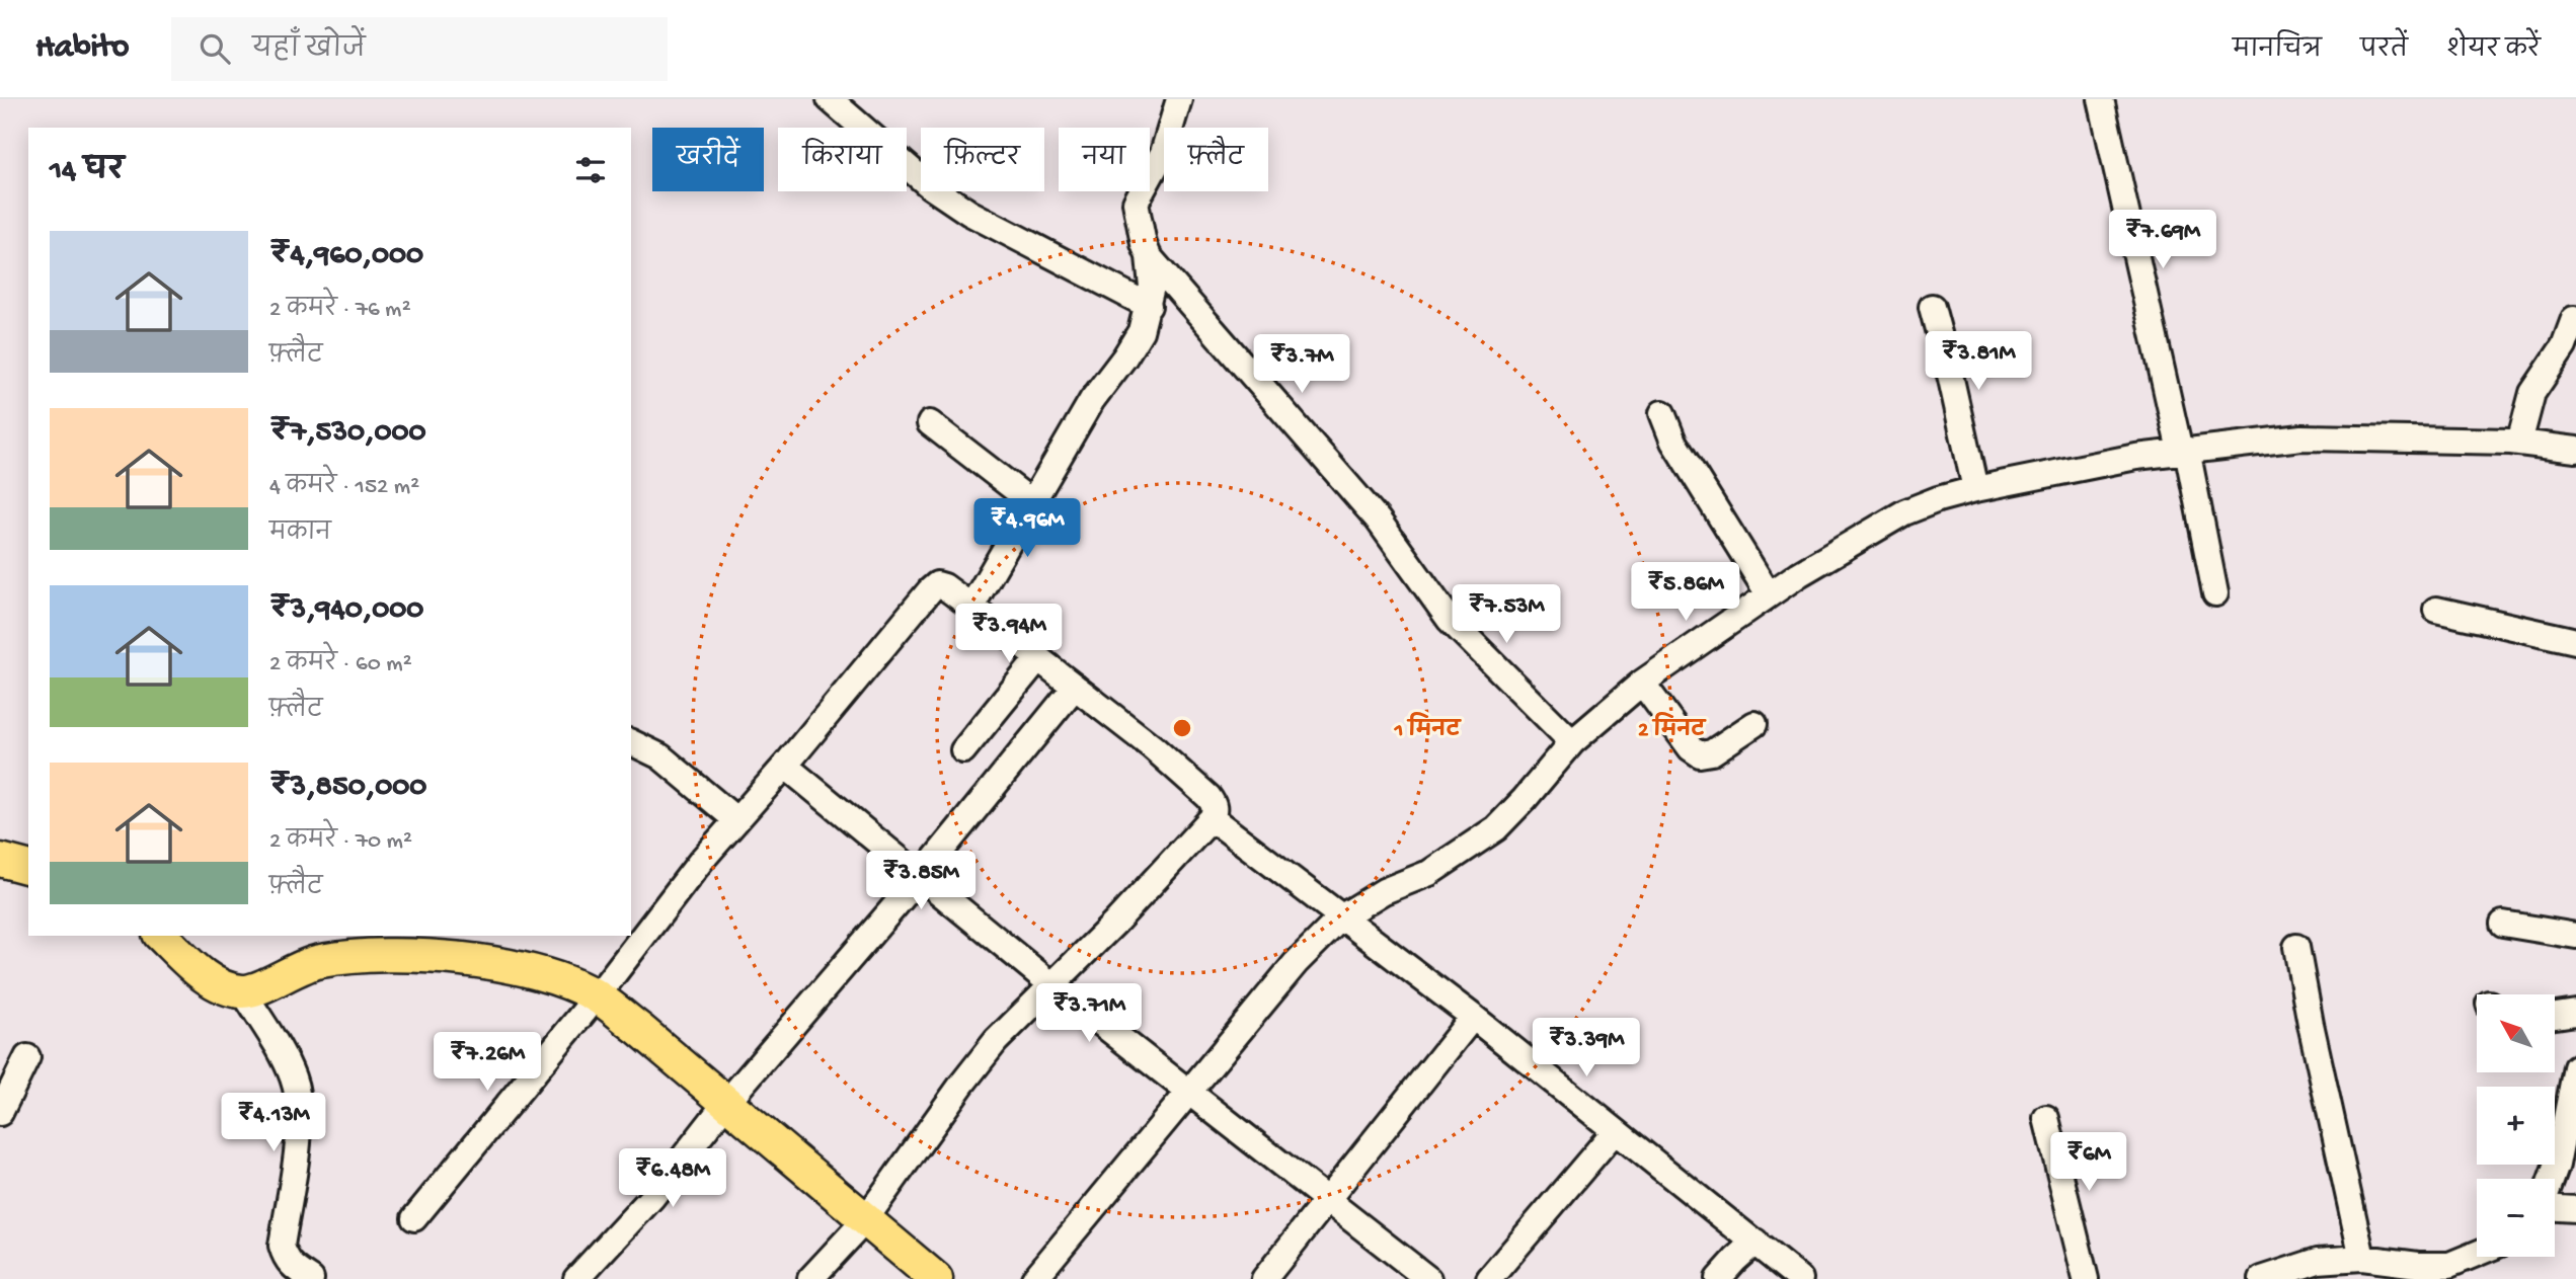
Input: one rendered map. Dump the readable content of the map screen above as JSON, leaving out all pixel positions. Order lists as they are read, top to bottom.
{
  "north": "top left",
  "page": {
    "header": "Habito",
    "search": "यहाँ खोजें",
    "nav": ["मानचित्र", "परतें", "शेयर करें"],
    "chip": [
      "खरीदें",
      "किराया",
      "फ़िल्टर",
      "नया",
      "फ़्लैट"
    ],
    "heading": "14 घर",
    "price": [
      "₹7.69M",
      "₹3.81M",
      "₹3.7M",
      "₹4.96M",
      "₹5.86M",
      "₹7.53M",
      "₹3.94M",
      "₹3.85M",
      "₹3.71M",
      "₹3.39M",
      "₹7.26M",
      "₹4.13M",
      "₹6M",
      "₹6.48M"
    ],
    "list": [
      {
        "name": "₹4,960,000",
        "note": "2 कमरे · 76 m² · फ़्लैट"
      },
      {
        "name": "₹7,530,000",
        "note": "4 कमरे · 152 m² · मकान"
      },
      {
        "name": "₹3,940,000",
        "note": "2 कमरे · 60 m² · फ़्लैट"
      },
      {
        "name": "₹3,850,000",
        "note": "2 कमरे · 70 m² · फ़्लैट"
      }
    ],
    "map_buttons": ["+", "−"]
  },
  "rings": ["1 मिनट", "2 मिनट"]
}
